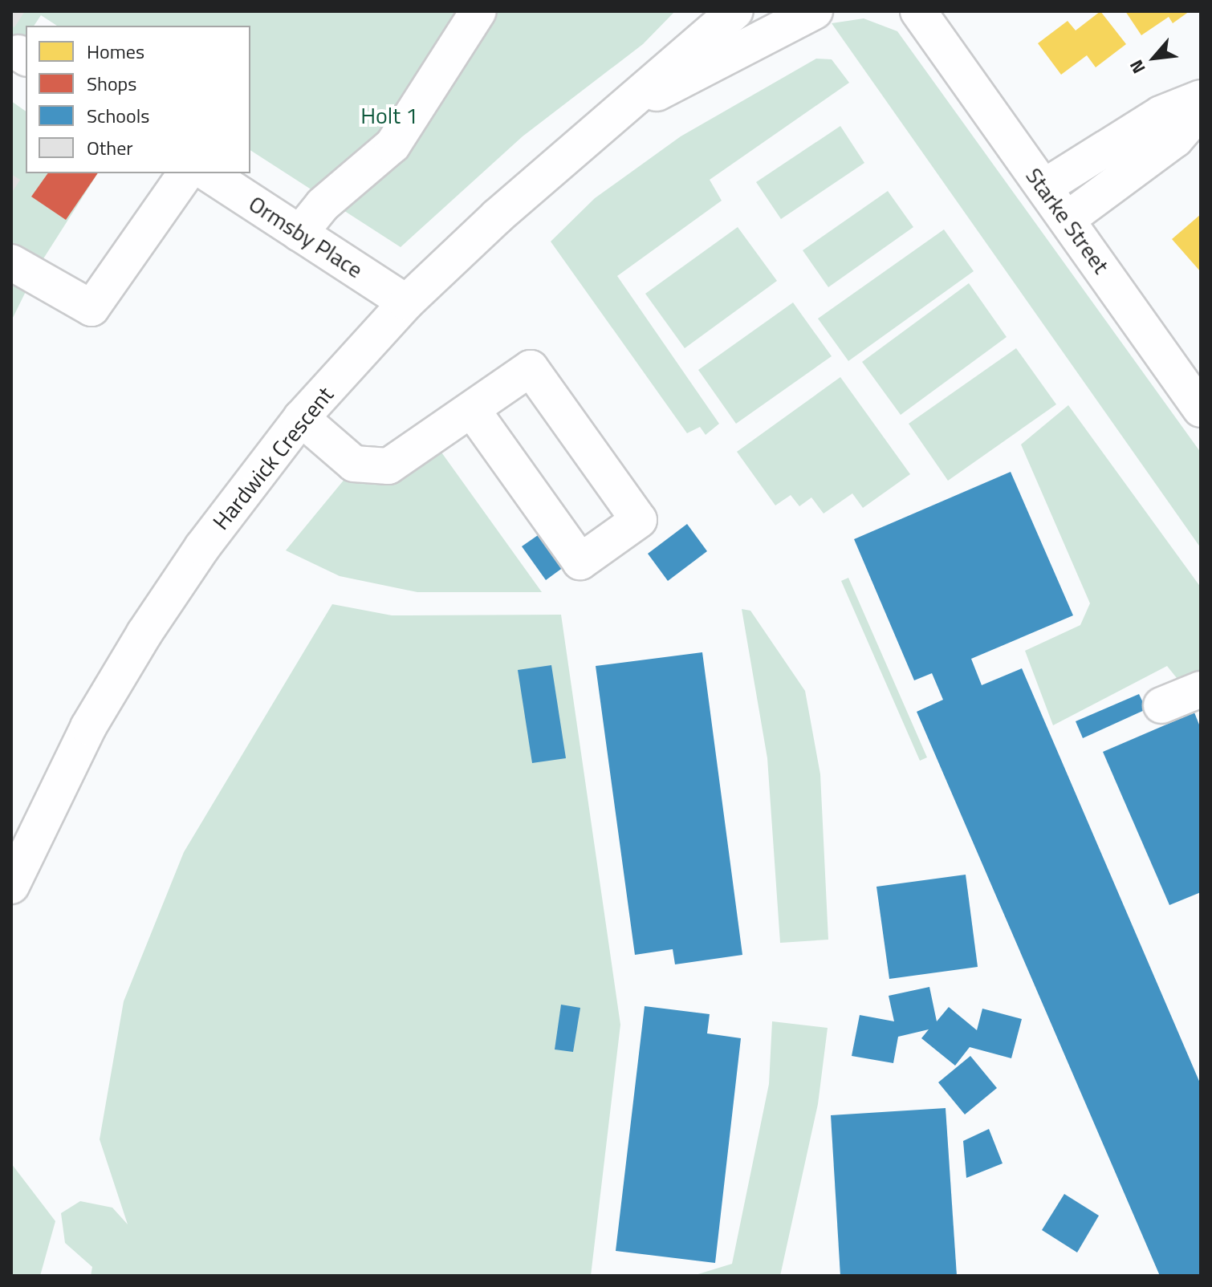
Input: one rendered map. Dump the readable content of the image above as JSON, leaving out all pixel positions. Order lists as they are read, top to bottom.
{
  "streets": {
    "street": ["Starke Street", "Ormsby Place", "Hardwick Crescent"]
  },
  "crossings": [
    ["Ormsby Place", "Hardwick Crescent"]
  ],
  "parks": ["Holt 1"],
  "legend": [
    "Homes",
    "Shops",
    "Schools",
    "Other"
  ],
  "north": "bottom left"
}
